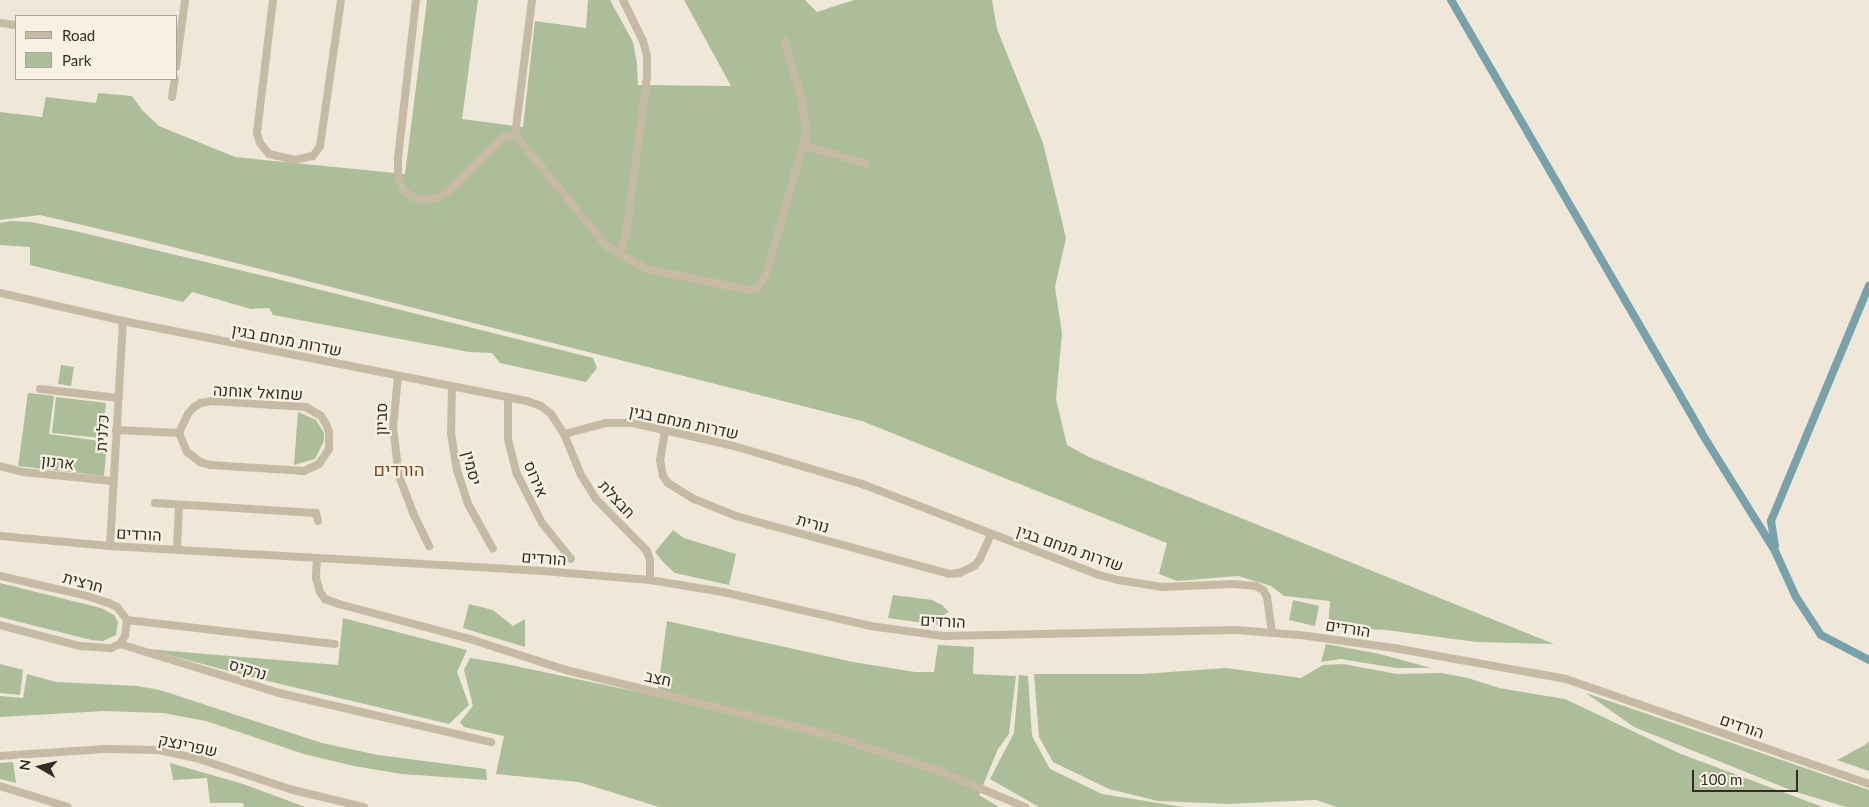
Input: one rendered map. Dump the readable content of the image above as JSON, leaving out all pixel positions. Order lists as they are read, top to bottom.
{
  "streets": {
    "street": [
      "שדרות מנחם בגין",
      "שמואל אוחנה",
      "סביון",
      "כלנית",
      "ארנון",
      "יסמין",
      "אירוס",
      "חבצלת",
      "נורית",
      "הורדים",
      "חרצית",
      "נרקיס",
      "חצב",
      "שפרינצק"
    ]
  },
  "crossings": [
    ["שדרות מנחם בגין", "סביון"],
    ["שדרות מנחם בגין", "כלנית"],
    ["שדרות מנחם בגין", "יסמין"],
    ["שדרות מנחם בגין", "אירוס"],
    ["שדרות מנחם בגין", "חבצלת"],
    ["שדרות מנחם בגין", "נורית"],
    ["שדרות מנחם בגין", "הורדים"],
    ["כלנית", "ארנון"],
    ["כלנית", "הורדים"],
    ["חבצלת", "הורדים"],
    ["הורדים", "חצב"]
  ],
  "districts": ["הורדים"],
  "legend": ["Road", "Park"],
  "scale_bar": "100 m",
  "north": "left"
}
